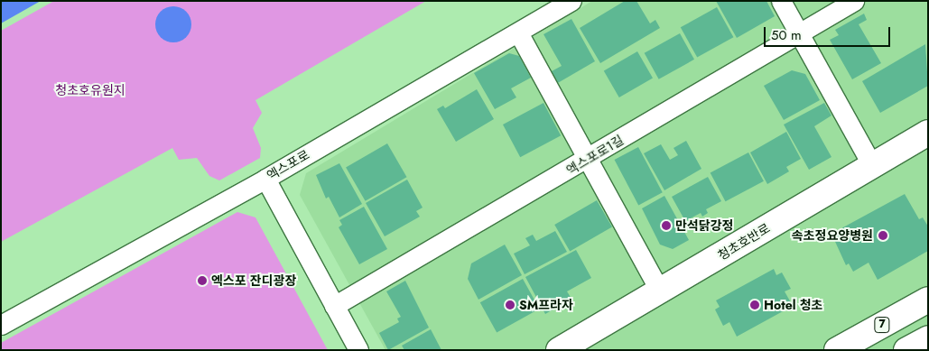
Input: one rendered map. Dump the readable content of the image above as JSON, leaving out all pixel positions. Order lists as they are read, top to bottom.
{
  "streets": {
    "street": [
      "엑스포로1길",
      "엑스포로",
      "청초호반로",
      "7"
    ]
  },
  "parks": ["청초호유원지"],
  "places": [
    "만석닭강정",
    "속초정요양병원",
    "엑스포 잔디광장",
    "SM프라자",
    "Hotel 청초"
  ],
  "scale_bar": "50 m"
}
